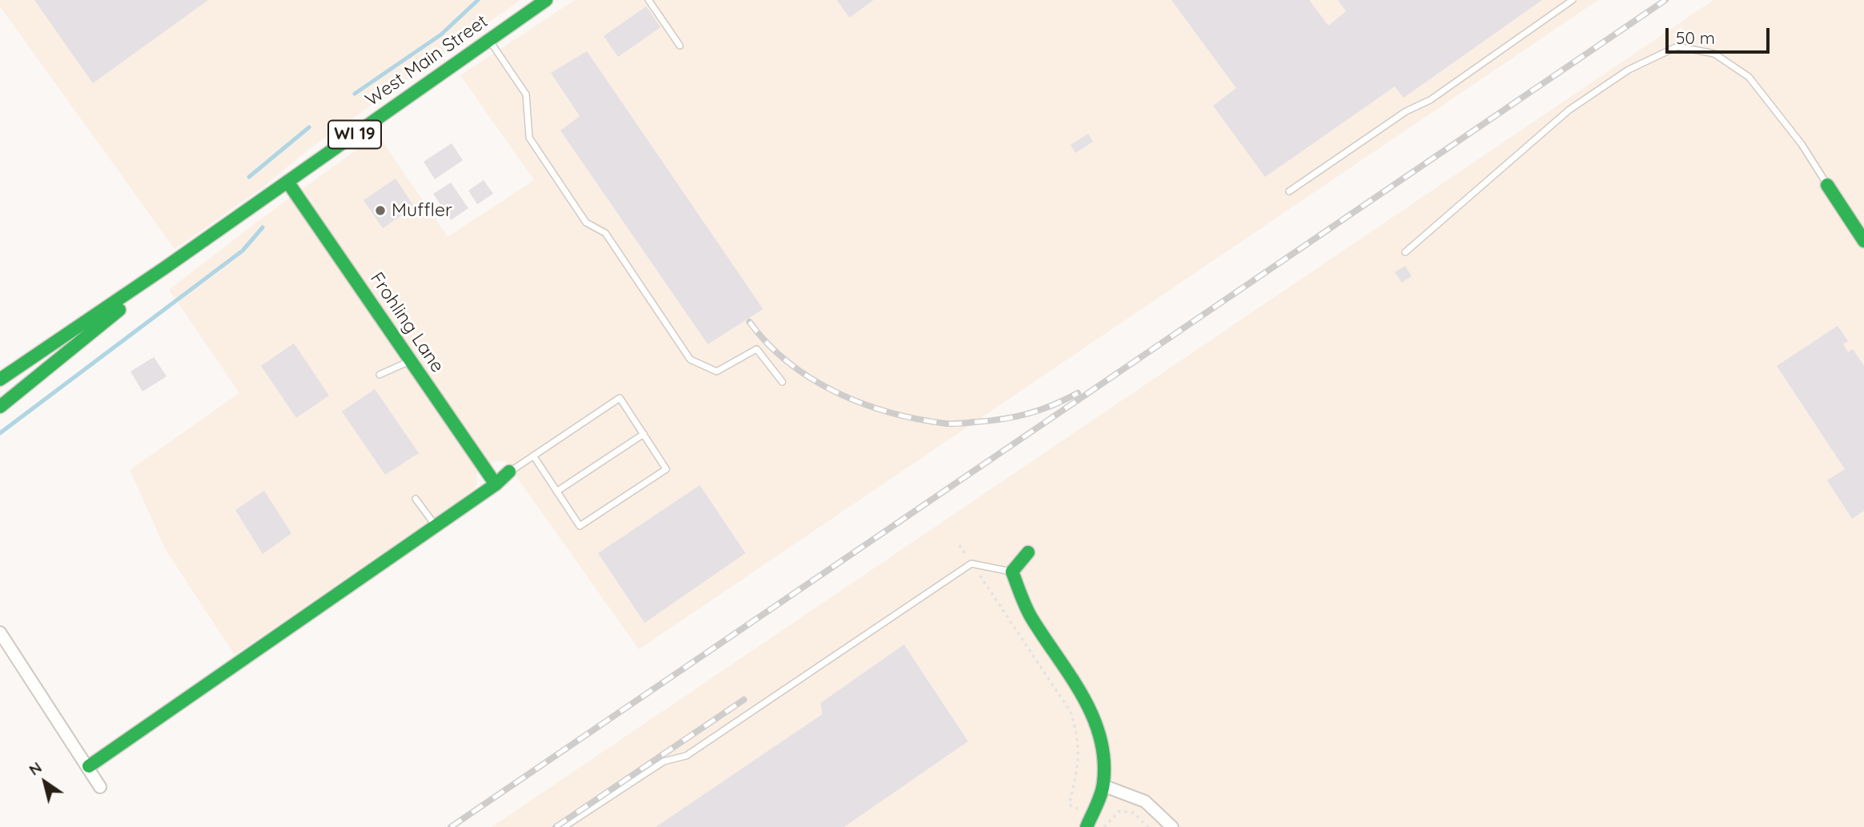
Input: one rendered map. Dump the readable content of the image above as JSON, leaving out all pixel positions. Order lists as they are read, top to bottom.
{
  "streets": {
    "street": ["West Main Street", "WI 19", "Frohling Lane"]
  },
  "crossings": [
    ["West Main Street", "Frohling Lane"]
  ],
  "places": ["Muffler"],
  "scale_bar": "50 m",
  "north": "top left"
}
